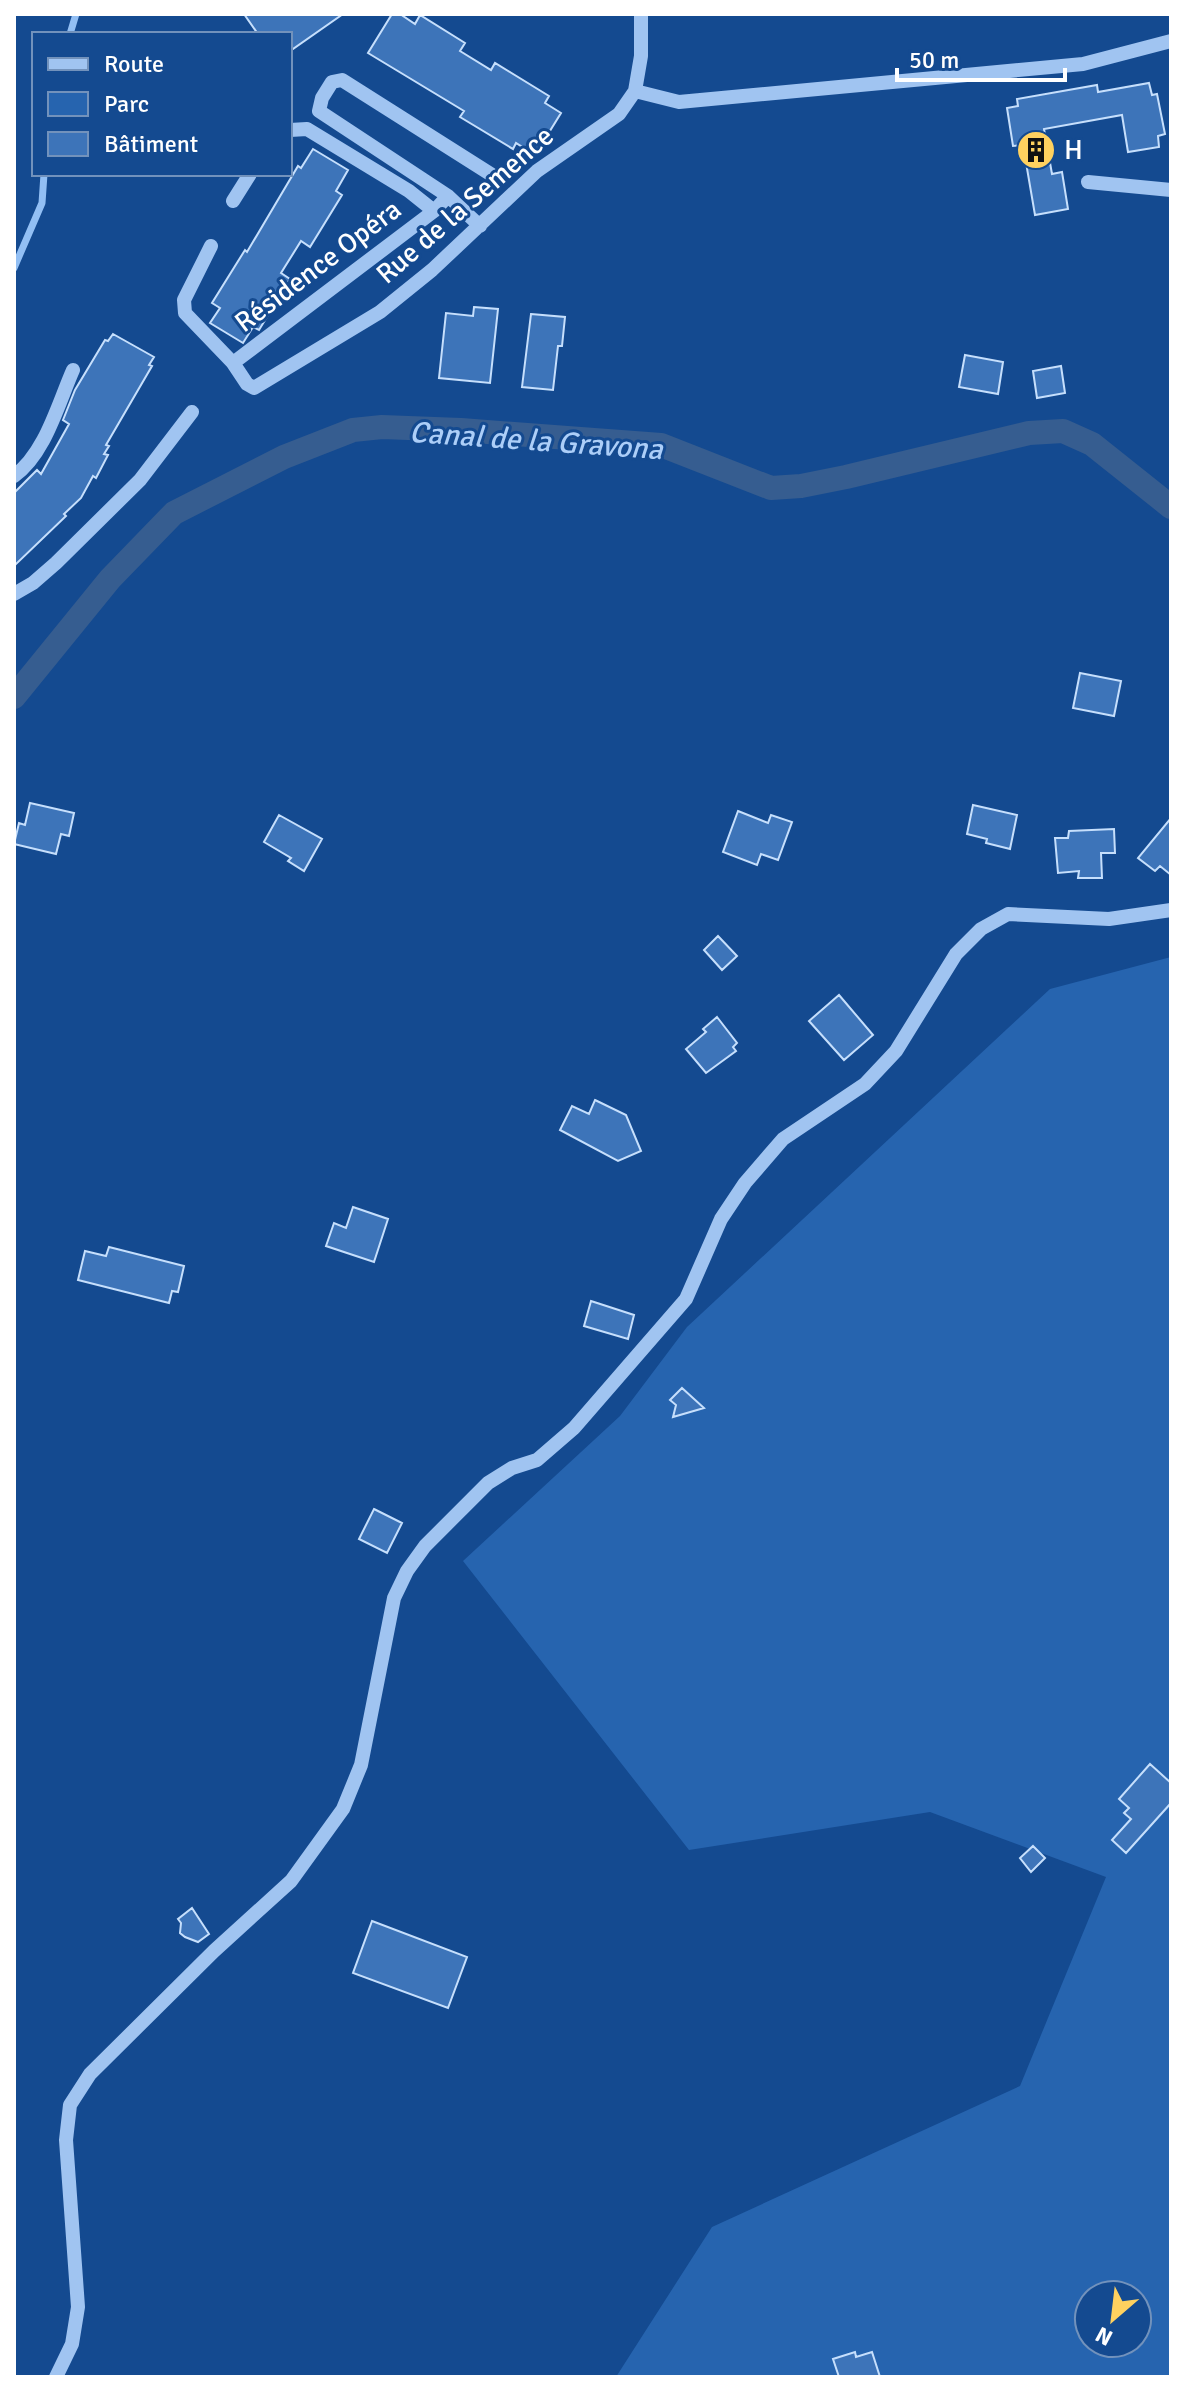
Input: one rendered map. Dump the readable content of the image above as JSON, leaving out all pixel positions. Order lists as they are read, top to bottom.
{
  "streets": {
    "street": ["Rue de la Semence", "Résidence Opéra"]
  },
  "crossings": [
    ["Rue de la Semence", "Résidence Opéra"]
  ],
  "water": ["Canal de la Gravona"],
  "places": {
    "building": ["H"]
  },
  "legend": ["Route", "Parc", "Bâtiment"],
  "scale_bar": "50 m",
  "north": "bottom left"
}
